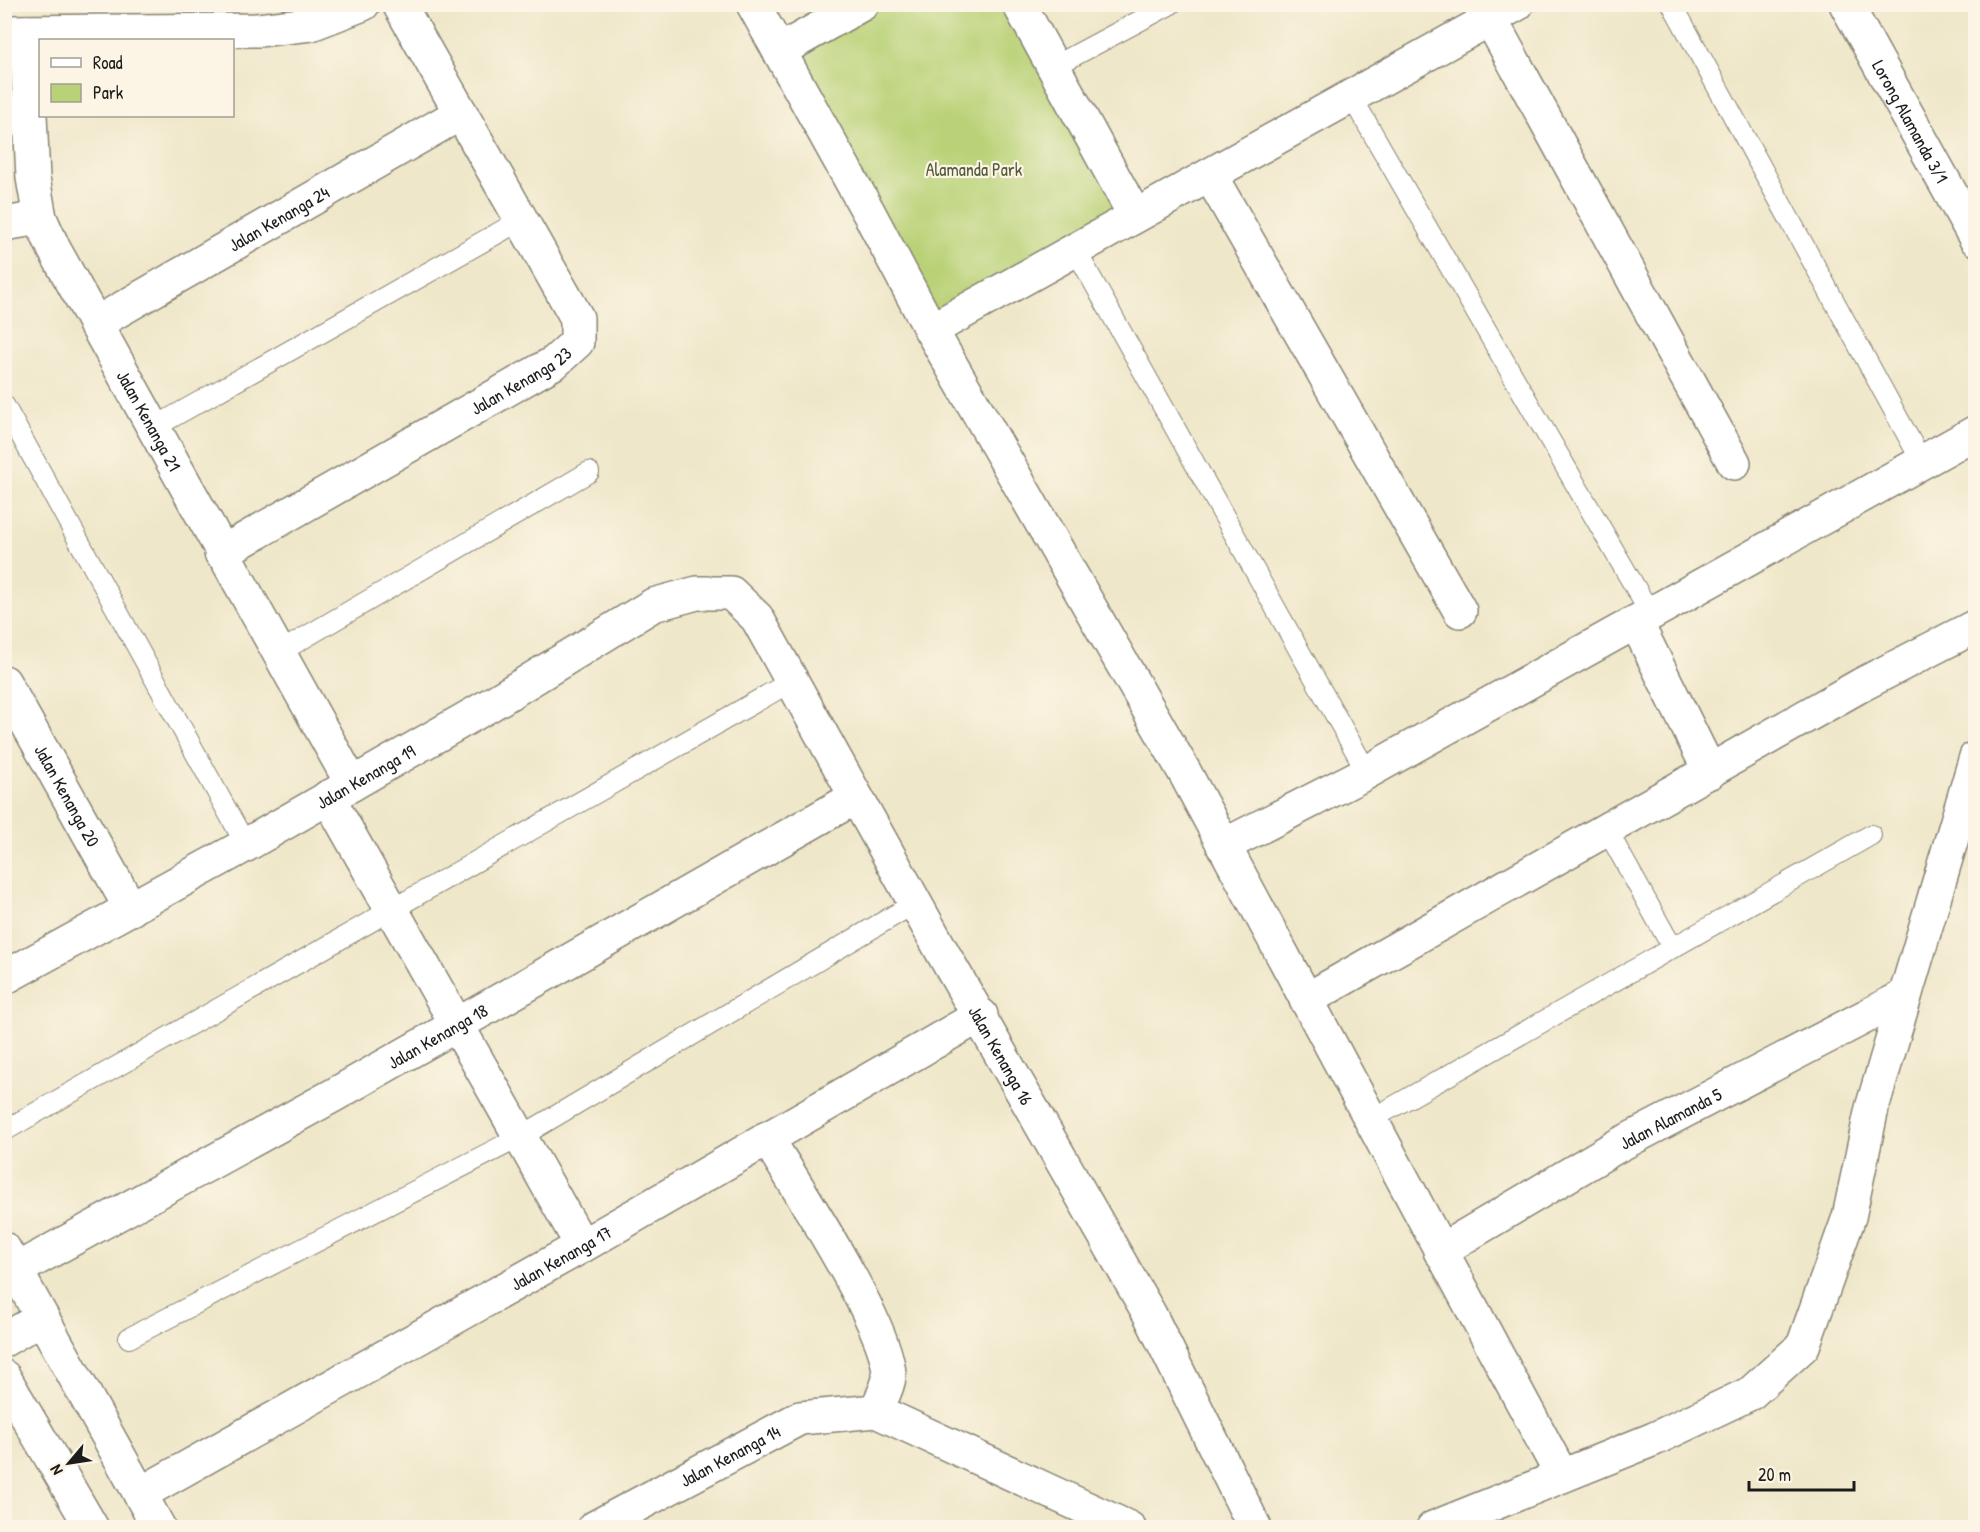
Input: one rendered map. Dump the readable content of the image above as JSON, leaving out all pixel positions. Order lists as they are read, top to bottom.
{
  "streets": {
    "street": [
      "Lorong Alamanda 3/1",
      "Jalan Kenanga 24",
      "Jalan Kenanga 23",
      "Jalan Kenanga 21",
      "Jalan Kenanga 19",
      "Jalan Kenanga 20",
      "Jalan Kenanga 18",
      "Jalan Kenanga 16",
      "Jalan Alamanda 5",
      "Jalan Kenanga 17",
      "Jalan Kenanga 14"
    ]
  },
  "crossings": [
    ["Jalan Kenanga 24", "Jalan Kenanga 23"],
    ["Jalan Kenanga 24", "Jalan Kenanga 21"],
    ["Jalan Kenanga 23", "Jalan Kenanga 21"],
    ["Jalan Kenanga 21", "Jalan Kenanga 19"],
    ["Jalan Kenanga 21", "Jalan Kenanga 18"],
    ["Jalan Kenanga 21", "Jalan Kenanga 17"],
    ["Jalan Kenanga 19", "Jalan Kenanga 20"],
    ["Jalan Kenanga 19", "Jalan Kenanga 16"],
    ["Jalan Kenanga 18", "Jalan Kenanga 16"],
    ["Jalan Kenanga 16", "Jalan Kenanga 17"]
  ],
  "parks": ["Alamanda Park"],
  "legend": ["Road", "Park"],
  "scale_bar": "20 m",
  "north": "bottom left"
}
